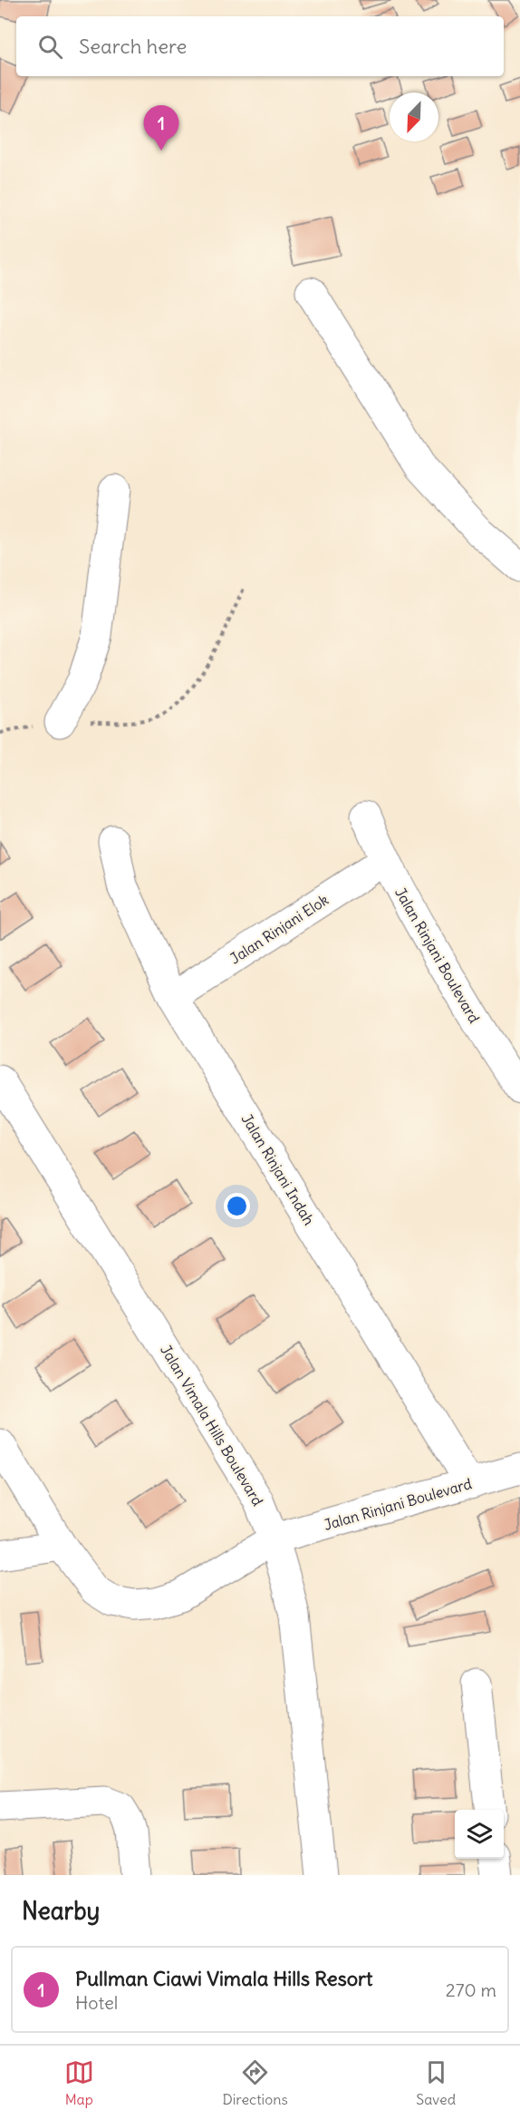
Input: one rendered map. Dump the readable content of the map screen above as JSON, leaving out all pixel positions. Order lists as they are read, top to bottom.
{
  "streets": {
    "street": [
      "Jalan Rinjani Elok",
      "Jalan Rinjani Boulevard",
      "Jalan Rinjani Indah",
      "Jalan Vimala Hills Boulevard"
    ]
  },
  "crossings": [
    ["Jalan Rinjani Elok", "Jalan Rinjani Boulevard"],
    ["Jalan Rinjani Elok", "Jalan Rinjani Indah"],
    ["Jalan Rinjani Boulevard", "Jalan Rinjani Indah"],
    ["Jalan Rinjani Boulevard", "Jalan Vimala Hills Boulevard"]
  ],
  "north": "bottom left",
  "page": {
    "search": "Search here",
    "pins": "1",
    "heading": "Nearby",
    "list": [
      {
        "mark": "1",
        "name": "Pullman Ciawi Vimala Hills Resort",
        "note": "Hotel",
        "value": "270 m"
      }
    ],
    "nav": ["Map", "Directions", "Saved"]
  }
}
